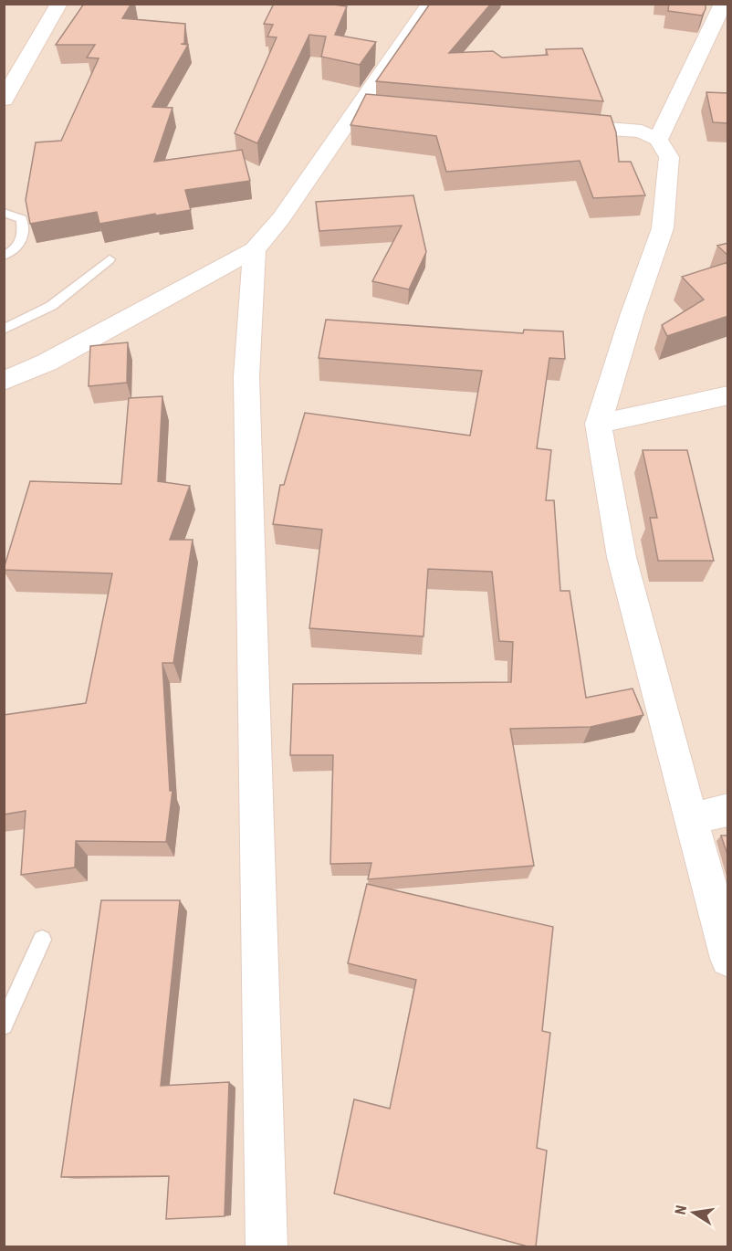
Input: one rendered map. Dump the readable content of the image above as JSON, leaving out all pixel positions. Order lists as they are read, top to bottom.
{
  "north": "left"
}
